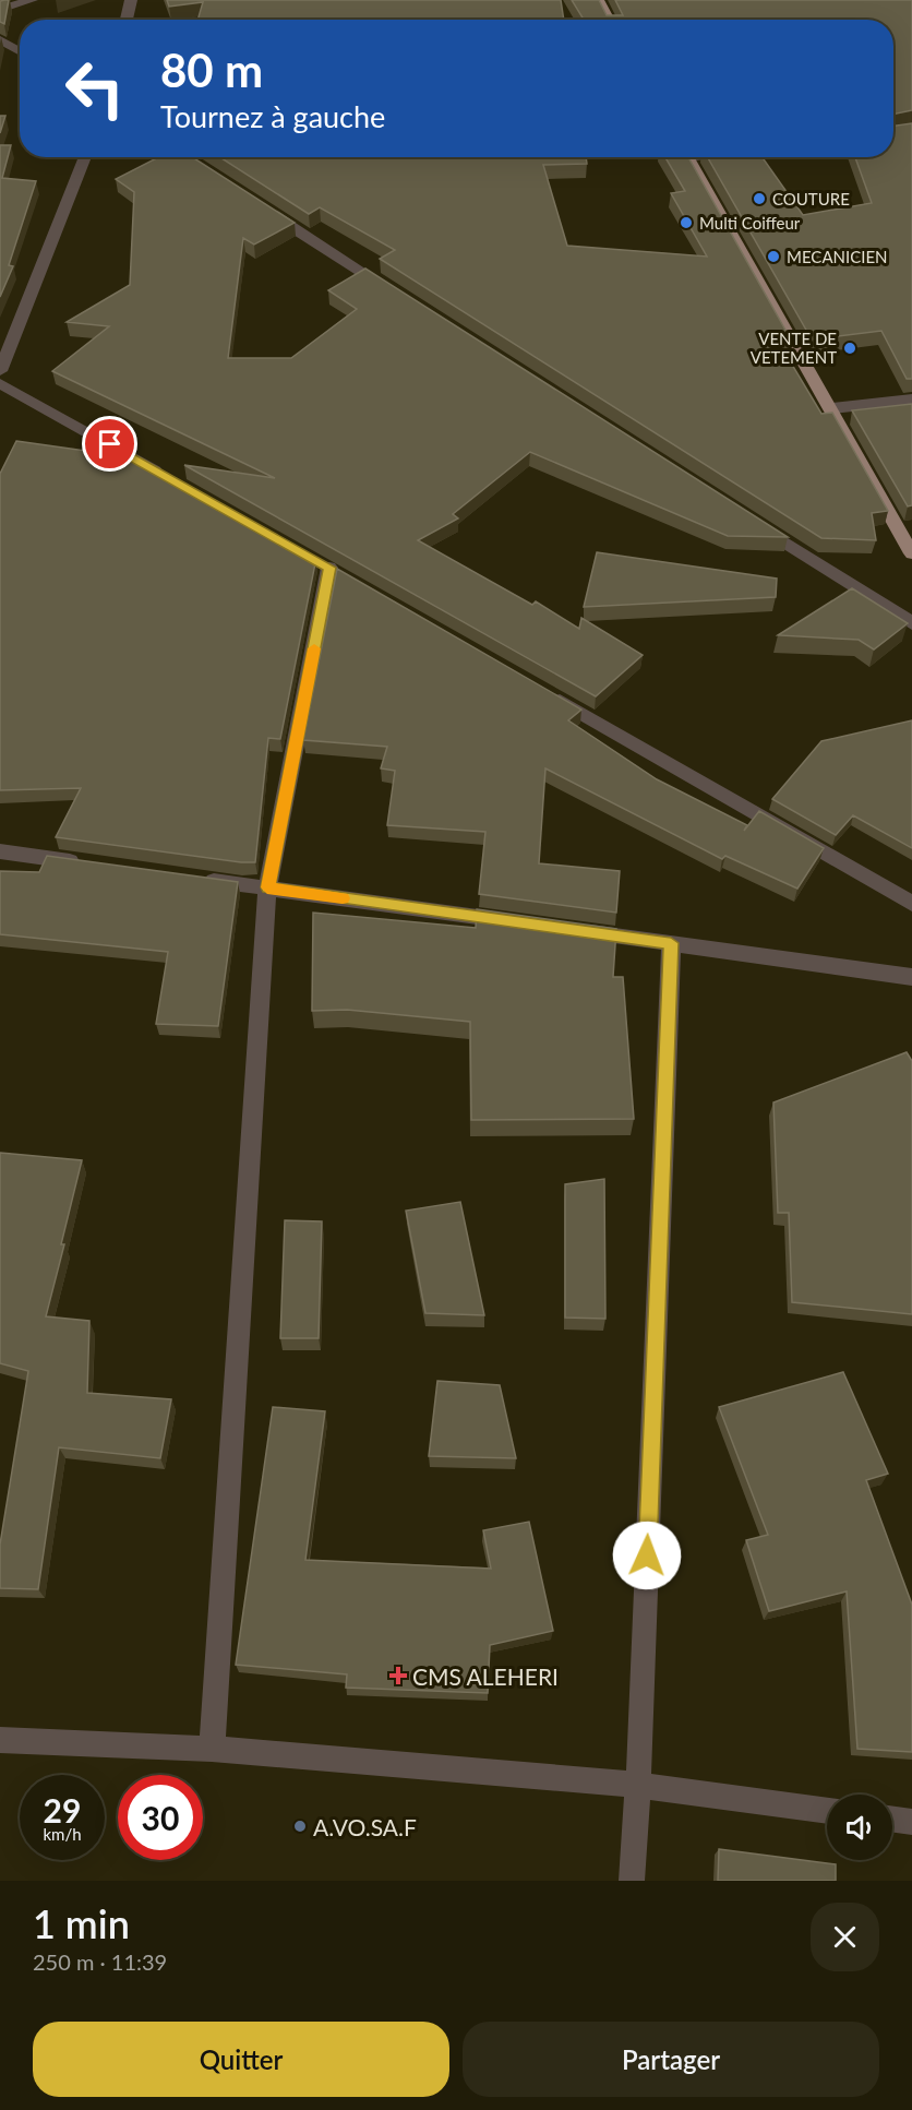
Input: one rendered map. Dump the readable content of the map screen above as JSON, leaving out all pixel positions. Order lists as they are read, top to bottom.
{
  "places": {
    "other": [
      "COUTURE",
      "Multi Coiffeur",
      "MECANICIEN",
      "VENTE DE VETEMENT",
      "A.VO.SA.F"
    ],
    "health": ["CMS ALEHERI"]
  },
  "page": {
    "turn": ["80 m", "Tournez à gauche"],
    "speed": "29 km/h",
    "limit": "30",
    "heading": ["1 min", "250 m · 11:39"],
    "buttons": ["Quitter", "Partager"]
  }
}
